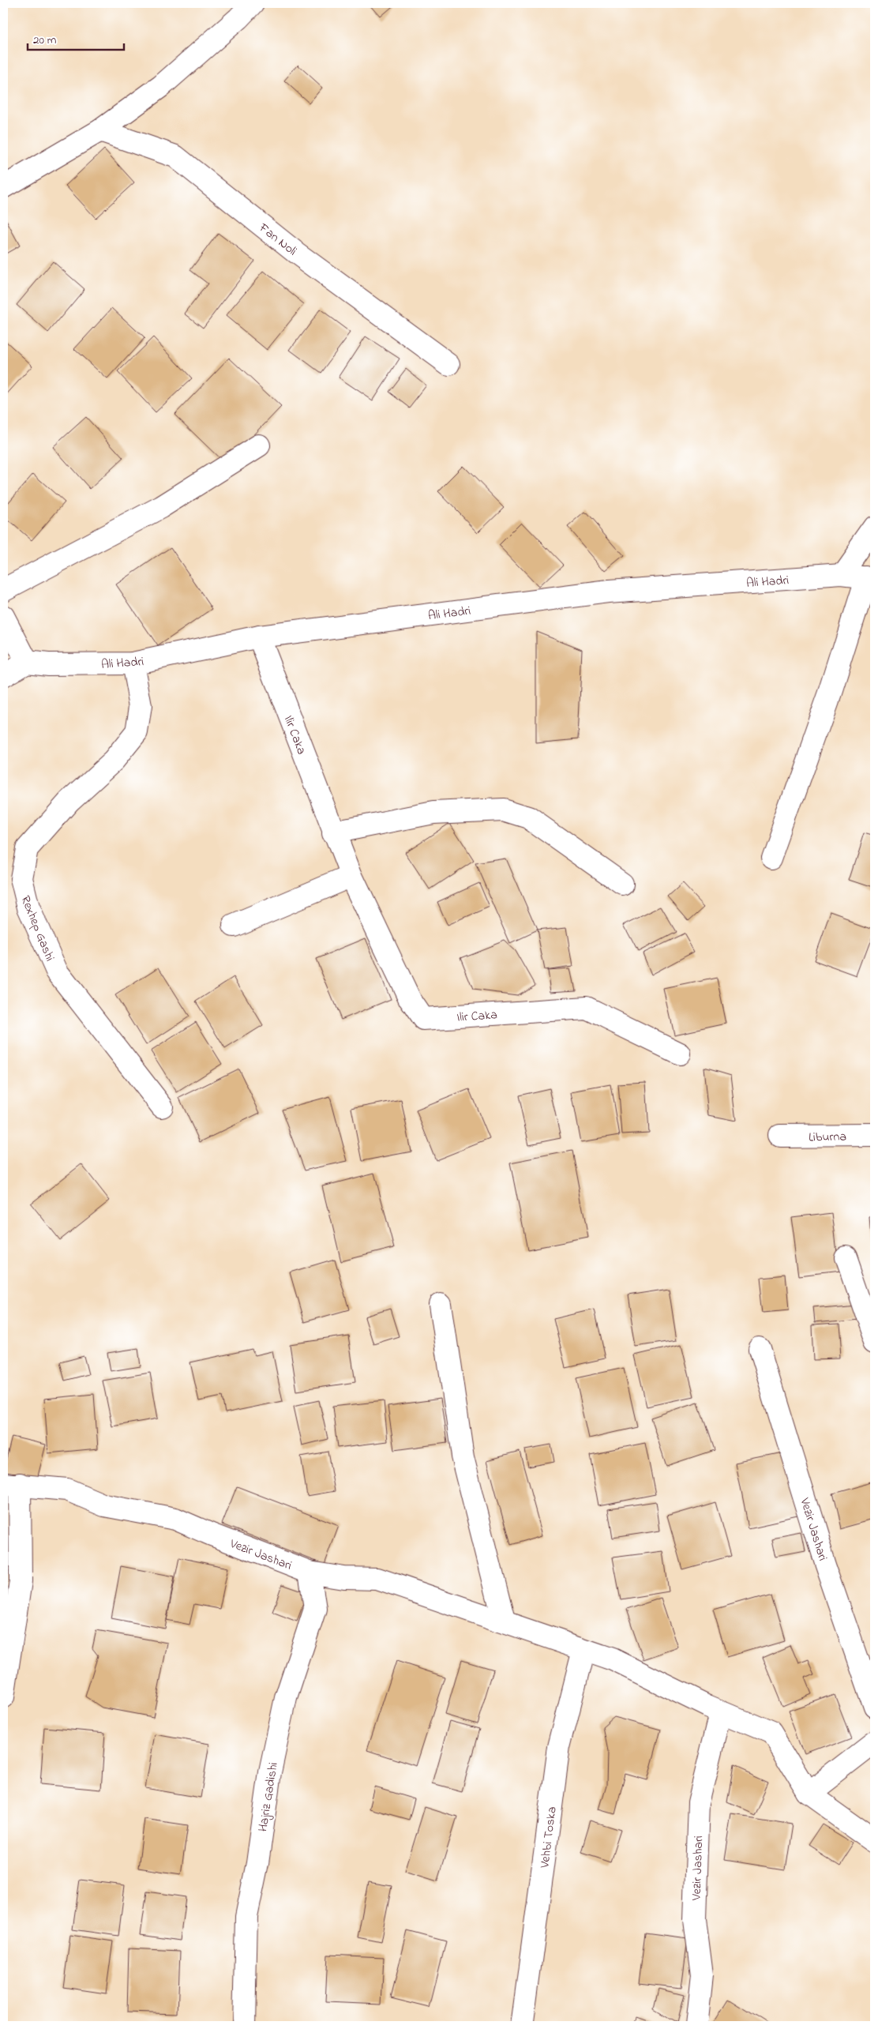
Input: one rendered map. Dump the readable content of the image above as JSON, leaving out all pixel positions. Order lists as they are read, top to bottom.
{
  "streets": {
    "street": [
      "Fan Noli",
      "Ali Hadri",
      "Ilir Caka",
      "Rexhep Gashi",
      "Liburna",
      "Vezir Jashari",
      "Hajriz Gadishi",
      "Vehbi Toska"
    ]
  },
  "crossings": [
    ["Ali Hadri", "Ilir Caka"],
    ["Ali Hadri", "Rexhep Gashi"],
    ["Vezir Jashari", "Hajriz Gadishi"],
    ["Vezir Jashari", "Vehbi Toska"]
  ],
  "scale_bar": "20 m"
}
